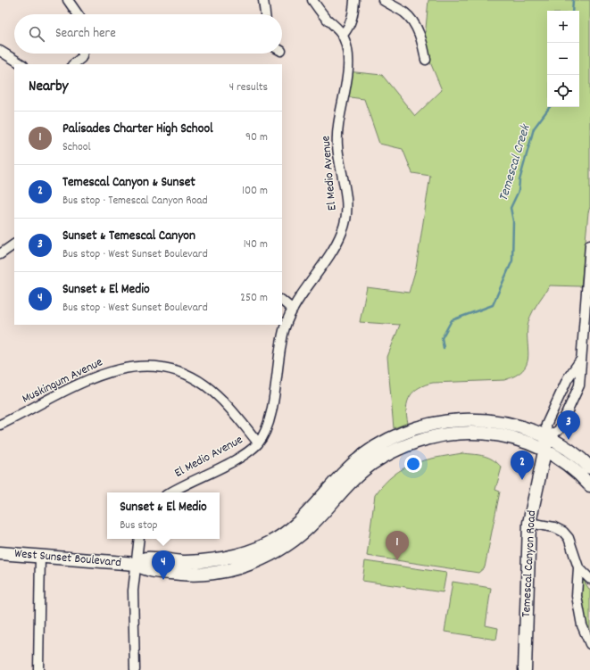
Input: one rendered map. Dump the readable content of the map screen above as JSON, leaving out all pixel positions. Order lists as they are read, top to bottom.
{
  "streets": {
    "main road": ["West Sunset Boulevard", "Temescal Canyon Road"],
    "street": ["El Medio Avenue", "Muskingum Avenue"]
  },
  "crossings": [
    ["El Medio Avenue", "Muskingum Avenue"],
    ["West Sunset Boulevard", "Temescal Canyon Road"]
  ],
  "water": ["Temescal Creek"],
  "page": {
    "map_buttons": ["+", "−"],
    "search": "Search here",
    "heading": ["Nearby", "4 results"],
    "list": [
      {
        "mark": "1",
        "name": "Palisades Charter High School",
        "note": "School",
        "value": "90 m"
      },
      {
        "mark": "2",
        "name": "Temescal Canyon & Sunset",
        "note": "Bus stop · Temescal Canyon Road",
        "value": "100 m"
      },
      {
        "mark": "3",
        "name": "Sunset & Temescal Canyon",
        "note": "Bus stop · West Sunset Boulevard",
        "value": "140 m"
      },
      {
        "mark": "4",
        "name": "Sunset & El Medio",
        "note": "Bus stop · West Sunset Boulevard",
        "value": "250 m"
      }
    ],
    "pins": [
      "3",
      "2",
      "1",
      "4"
    ],
    "popup": ["Sunset & El Medio", "Bus stop"]
  }
}
